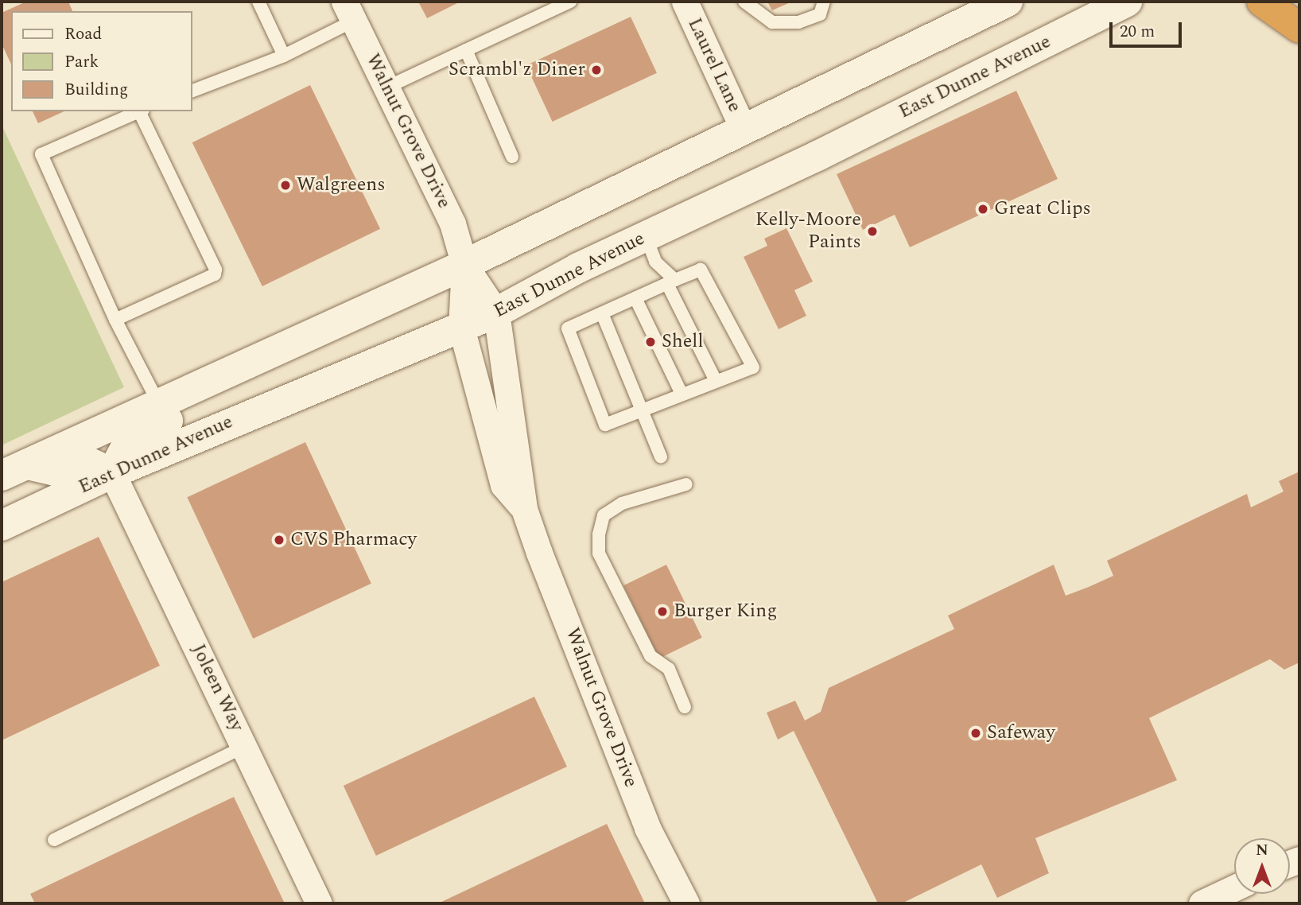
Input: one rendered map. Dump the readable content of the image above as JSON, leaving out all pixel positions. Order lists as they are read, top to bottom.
{
  "streets": {
    "main road": ["East Dunne Avenue"],
    "street": ["Laurel Lane", "Walnut Grove Drive", "Joleen Way"]
  },
  "crossings": [
    ["East Dunne Avenue", "Walnut Grove Drive"],
    ["East Dunne Avenue", "Joleen Way"]
  ],
  "places": [
    "Scrambl'z Diner",
    "Walgreens",
    "Great Clips",
    "Kelly-Moore Paints",
    "Shell",
    "CVS Pharmacy",
    "Burger King",
    "Safeway"
  ],
  "legend": ["Road", "Park", "Building"],
  "scale_bar": "20 m",
  "north": "top"
}
